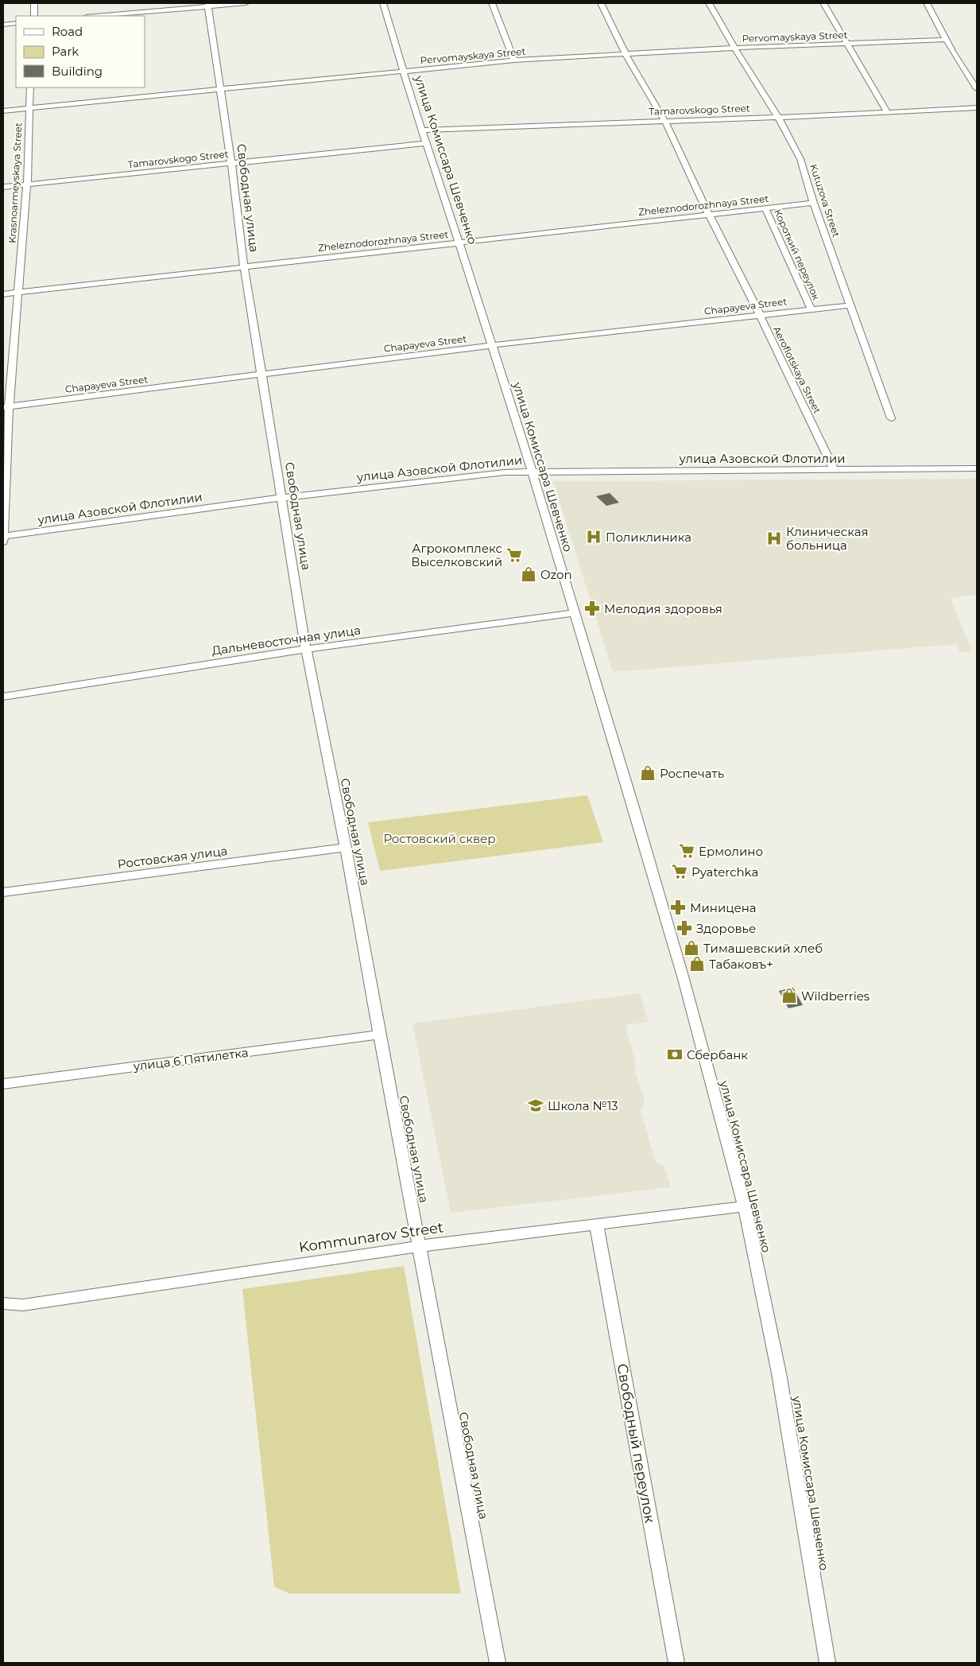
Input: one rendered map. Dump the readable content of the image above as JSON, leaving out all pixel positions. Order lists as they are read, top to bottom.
{
  "streets": {
    "street": [
      "Pervomayskaya Street",
      "Tamarovskogo Street",
      "улица Комиссара Шевченко",
      "Krasnoarmeyskaya Street",
      "Свободная улица",
      "Kutuzova Street",
      "Zheleznodorozhnaya Street",
      "Короткий переулок",
      "Chapayeva Street",
      "Aeroflotskaya Street",
      "улица Азовской Флотилии",
      "Дальневосточная улица",
      "Ростовская улица",
      "улица 6 Пятилетка",
      "Kommunarov Street",
      "Свободный переулок"
    ]
  },
  "crossings": [
    ["Pervomayskaya Street", "улица Комиссара Шевченко"],
    ["Pervomayskaya Street", "Krasnoarmeyskaya Street"],
    ["Pervomayskaya Street", "Свободная улица"],
    ["Pervomayskaya Street", "Kutuzova Street"],
    ["Pervomayskaya Street", "Aeroflotskaya Street"],
    ["Tamarovskogo Street", "улица Комиссара Шевченко"],
    ["Tamarovskogo Street", "Krasnoarmeyskaya Street"],
    ["Tamarovskogo Street", "Свободная улица"],
    ["Tamarovskogo Street", "Kutuzova Street"],
    ["Tamarovskogo Street", "Aeroflotskaya Street"],
    ["улица Комиссара Шевченко", "Zheleznodorozhnaya Street"],
    ["улица Комиссара Шевченко", "Chapayeva Street"],
    ["улица Комиссара Шевченко", "улица Азовской Флотилии"],
    ["улица Комиссара Шевченко", "Дальневосточная улица"],
    ["улица Комиссара Шевченко", "Kommunarov Street"],
    ["Krasnoarmeyskaya Street", "Zheleznodorozhnaya Street"],
    ["Krasnoarmeyskaya Street", "Chapayeva Street"],
    ["Krasnoarmeyskaya Street", "улица Азовской Флотилии"],
    ["Свободная улица", "Zheleznodorozhnaya Street"],
    ["Свободная улица", "Chapayeva Street"],
    ["Свободная улица", "улица Азовской Флотилии"],
    ["Свободная улица", "Дальневосточная улица"],
    ["Свободная улица", "Ростовская улица"],
    ["Свободная улица", "улица 6 Пятилетка"],
    ["Свободная улица", "Kommunarov Street"],
    ["Kutuzova Street", "Zheleznodorozhnaya Street"],
    ["Kutuzova Street", "Chapayeva Street"],
    ["Zheleznodorozhnaya Street", "Короткий переулок"],
    ["Zheleznodorozhnaya Street", "Aeroflotskaya Street"],
    ["Короткий переулок", "Chapayeva Street"],
    ["Chapayeva Street", "Aeroflotskaya Street"],
    ["Aeroflotskaya Street", "улица Азовской Флотилии"],
    ["Kommunarov Street", "Свободный переулок"]
  ],
  "parks": ["Ростовский сквер"],
  "places": {
    "hospital": ["Поликлиника", "Клиническая больница"],
    "supermarket": ["Агрокомплекс Выселковский", "Ермолино", "Pyaterchka"],
    "shop": [
      "Ozon",
      "Роспечать",
      "Тимашевский хлеб",
      "Табаковъ+",
      "Wildberries"
    ],
    "pharmacy": ["Мелодия здоровья", "Миницена", "Здоровье"],
    "bank": ["Сбербанк"],
    "school or university": ["Школа №13"]
  },
  "legend": ["Road", "Park", "Building"]
}
